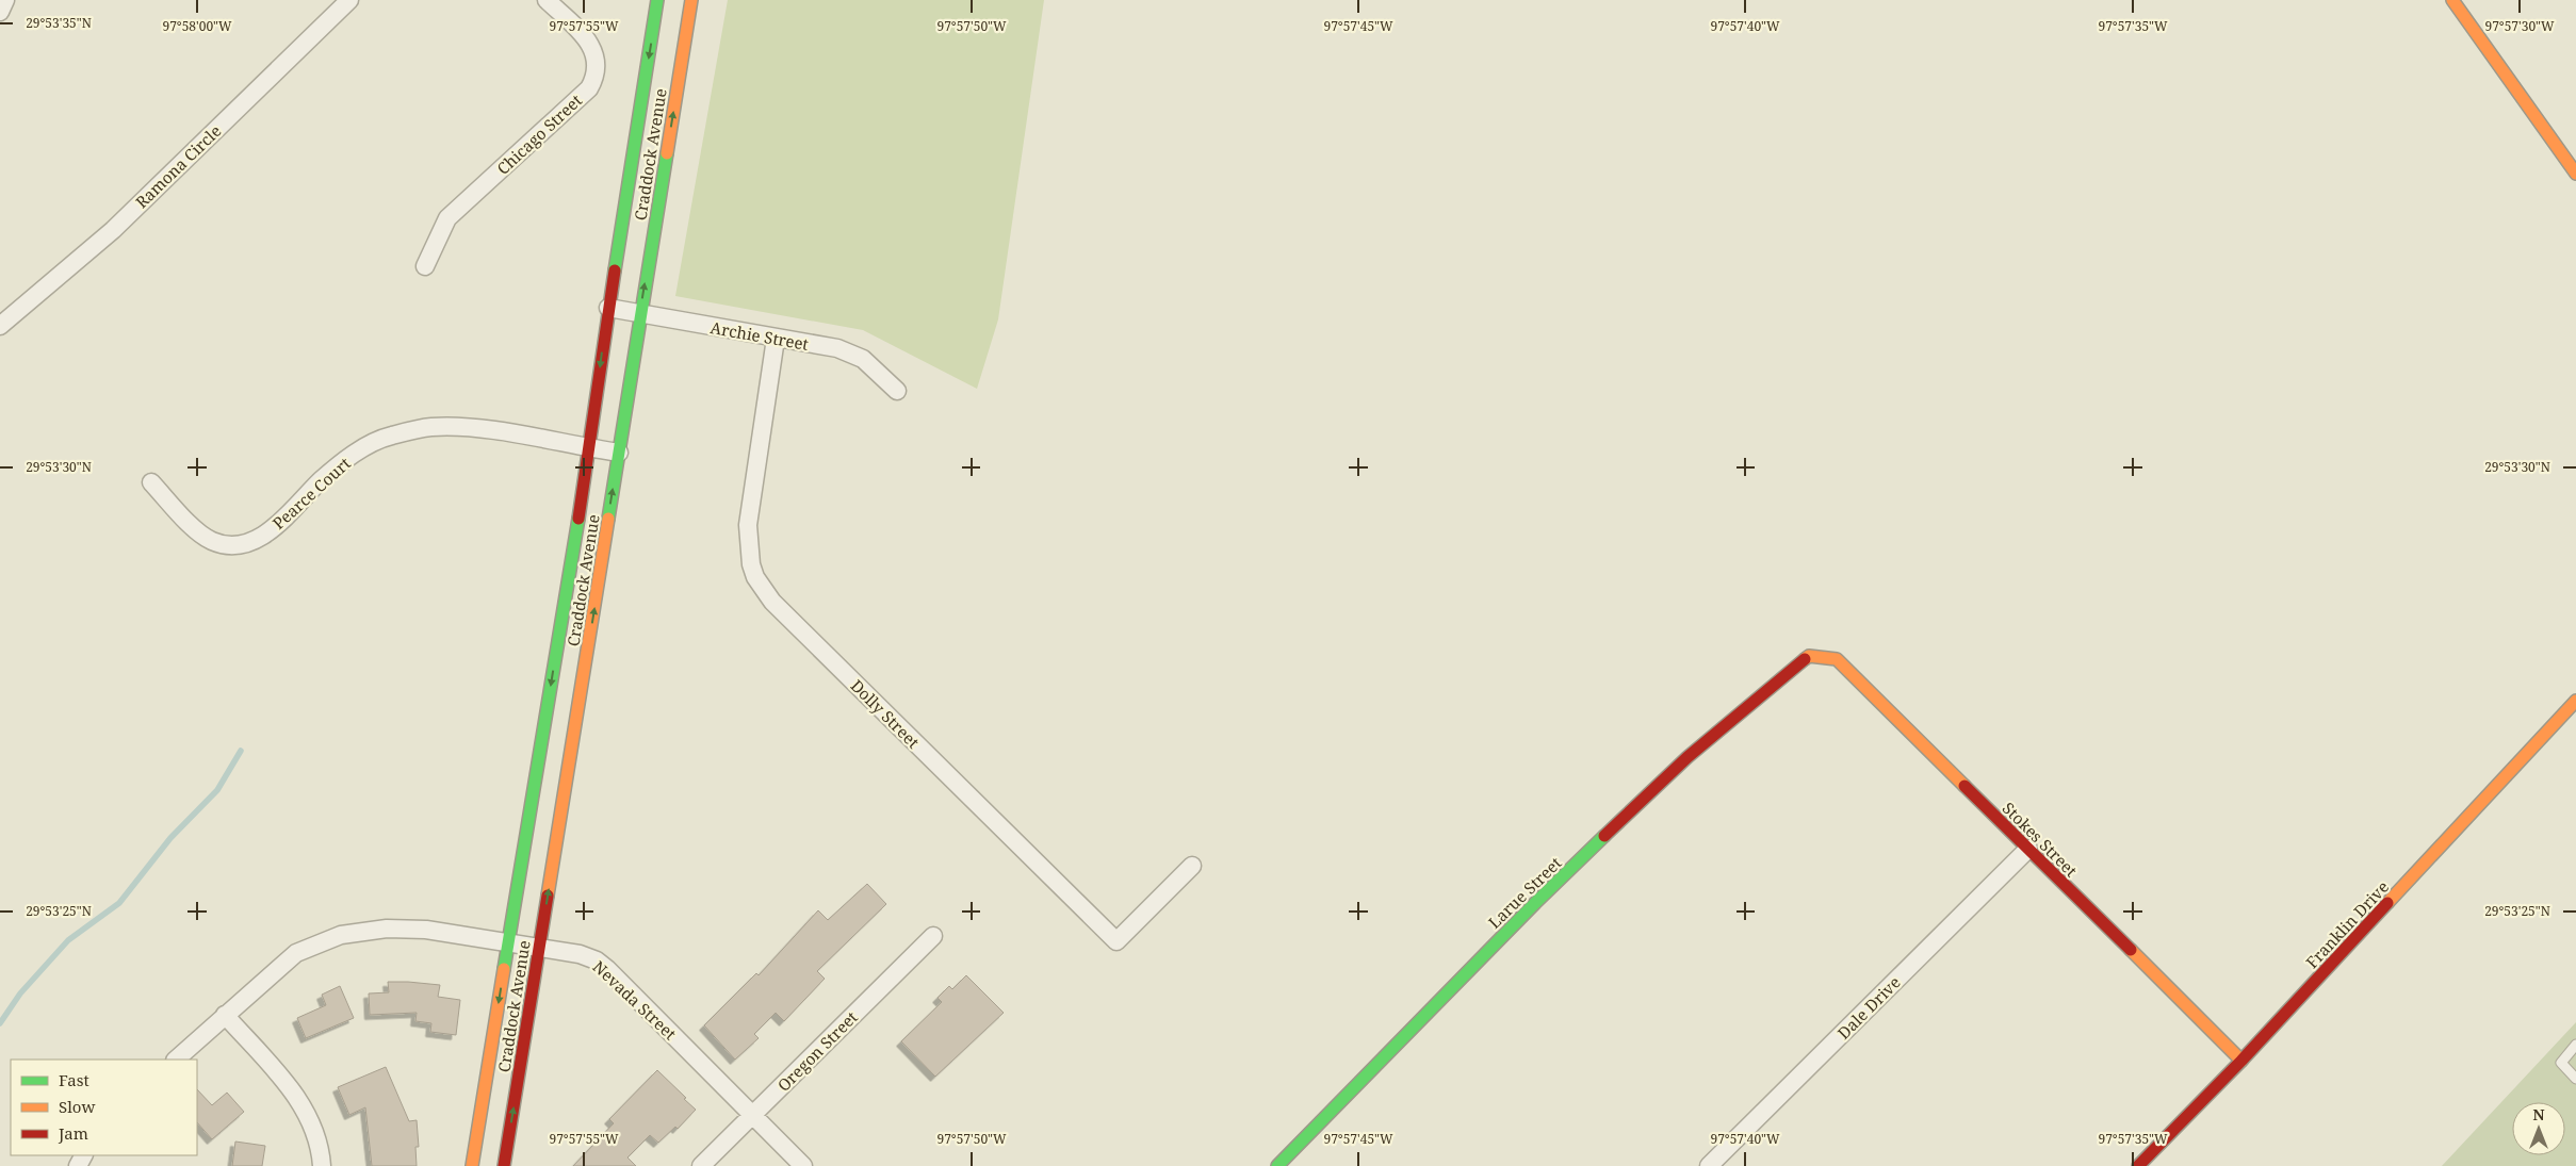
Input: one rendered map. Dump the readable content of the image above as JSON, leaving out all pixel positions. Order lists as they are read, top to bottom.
{
  "streets": {
    "street": [
      "Chicago Street",
      "Craddock Avenue",
      "Ramona Circle",
      "Archie Street",
      "Pearce Court",
      "Dolly Street",
      "Stokes Street",
      "Larue Street",
      "Franklin Drive",
      "Nevada Street",
      "Dale Drive",
      "Oregon Street"
    ]
  },
  "crossings": [
    ["Craddock Avenue", "Archie Street"],
    ["Craddock Avenue", "Pearce Court"],
    ["Craddock Avenue", "Nevada Street"],
    ["Archie Street", "Dolly Street"],
    ["Stokes Street", "Larue Street"],
    ["Stokes Street", "Franklin Drive"],
    ["Stokes Street", "Dale Drive"],
    ["Nevada Street", "Oregon Street"]
  ],
  "legend": ["Fast", "Slow", "Jam"],
  "north": "top",
  "coordinates": [
    "29°53'35\"N",
    "97°58'00\"W",
    "97°57'55\"W",
    "97°57'50\"W",
    "97°57'45\"W",
    "97°57'40\"W",
    "97°57'35\"W",
    "97°57'30\"W",
    "29°53'30\"N",
    "29°53'25\"N"
  ]
}
